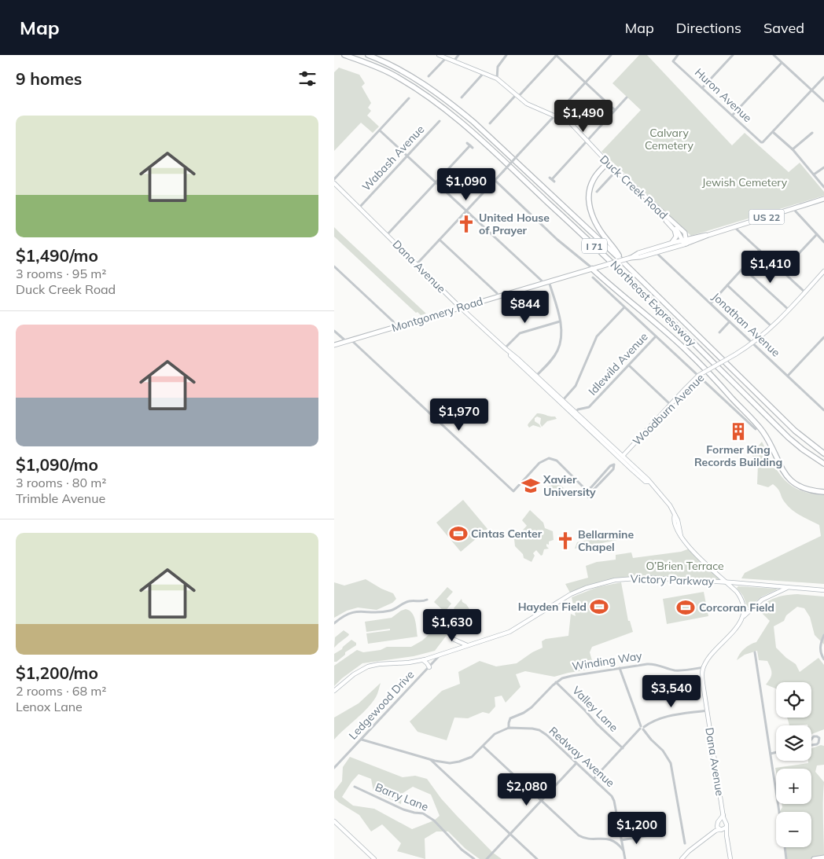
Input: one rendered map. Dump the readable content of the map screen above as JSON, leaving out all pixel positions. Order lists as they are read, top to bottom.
{
  "streets": {
    "highway": ["I 71", "Northeast Expressway"],
    "main road": ["Duck Creek Road", "US 22", "Montgomery Road"],
    "street": [
      "Huron Avenue",
      "Wabash Avenue",
      "Dana Avenue",
      "Jonathan Avenue",
      "Idlewild Avenue",
      "Woodburn Avenue",
      "Victory Parkway",
      "Winding Way",
      "Ledgewood Drive",
      "Valley Lane",
      "Redway Avenue",
      "Barry Lane"
    ]
  },
  "crossings": [
    ["Wabash Avenue", "Dana Avenue"],
    ["Duck Creek Road", "Montgomery Road"],
    ["Dana Avenue", "Montgomery Road"],
    ["Dana Avenue", "Idlewild Avenue"],
    ["Dana Avenue", "Woodburn Avenue"],
    ["Dana Avenue", "Victory Parkway"],
    ["Dana Avenue", "Winding Way"],
    ["Montgomery Road", "Jonathan Avenue"],
    ["Jonathan Avenue", "Woodburn Avenue"],
    ["Victory Parkway", "Ledgewood Drive"],
    ["Winding Way", "Ledgewood Drive"],
    ["Winding Way", "Valley Lane"],
    ["Winding Way", "Redway Avenue"]
  ],
  "parks": ["Calvary Cemetery", "Jewish Cemetery", "O’Brien Terrace"],
  "places": {
    "church": ["United House of Prayer", "Bellarmine Chapel"],
    "building": ["Former King Records Building"],
    "school or university": ["Xavier University"],
    "sports": ["Cintas Center", "Hayden Field", "Corcoran Field"]
  },
  "page": {
    "header": "Map",
    "nav": ["Map", "Directions", "Saved"],
    "heading": "9 homes",
    "price": [
      "$1,490",
      "$1,090",
      "$1,410",
      "$844",
      "$1,970",
      "$1,630",
      "$3,540",
      "$2,080",
      "$1,200"
    ],
    "list": [
      {
        "name": "$1,490/mo",
        "note": "3 rooms · 95 m² · Duck Creek Road"
      },
      {
        "name": "$1,090/mo",
        "note": "3 rooms · 80 m² · Trimble Avenue"
      },
      {
        "name": "$1,200/mo",
        "note": "2 rooms · 68 m² · Lenox Lane"
      }
    ],
    "map_buttons": ["+", "−"]
  }
}
